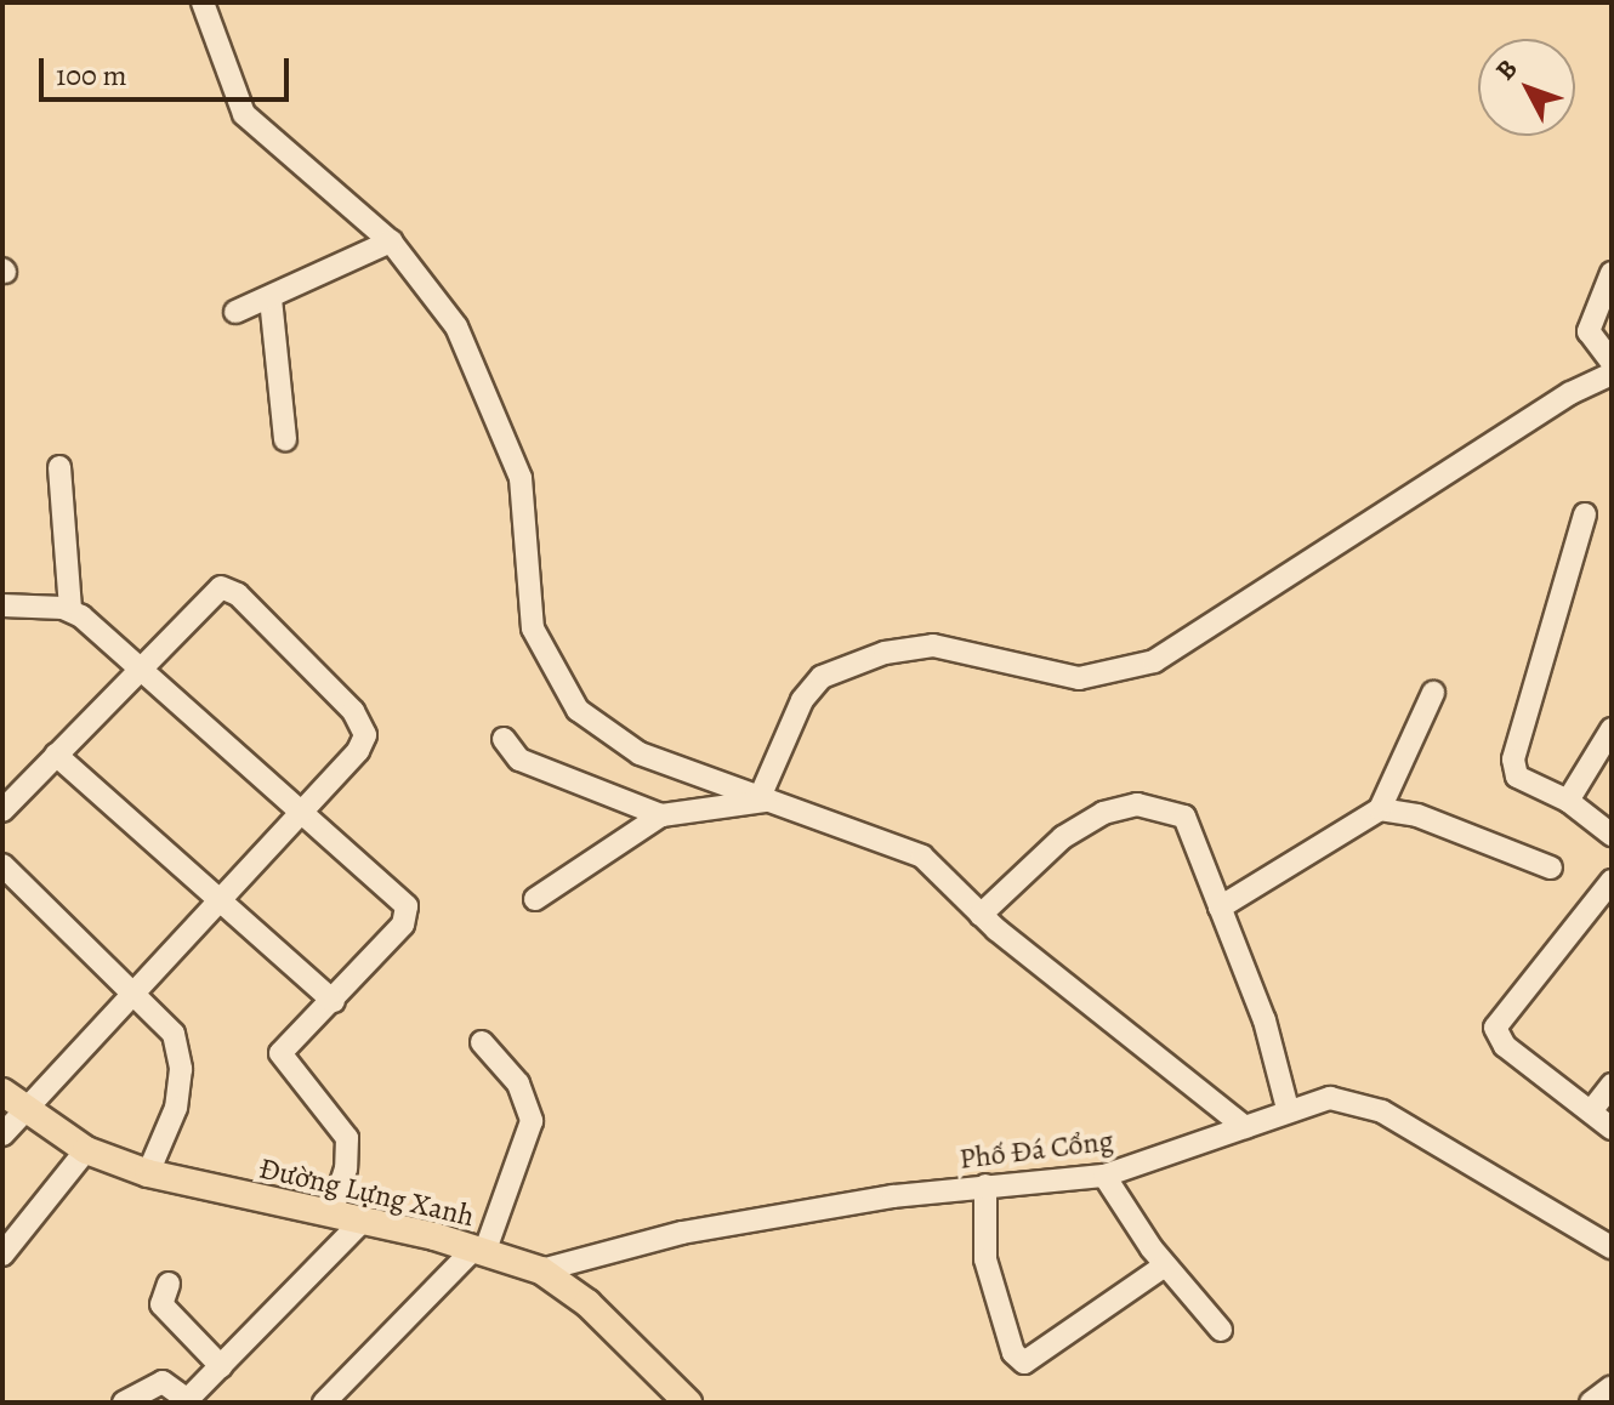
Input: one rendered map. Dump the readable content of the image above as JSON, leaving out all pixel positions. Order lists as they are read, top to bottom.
{
  "streets": {
    "main road": ["Đường Lựng Xanh"],
    "street": ["Phố Đá Cổng"]
  },
  "crossings": [
    ["Phố Đá Cổng", "Đường Lựng Xanh"]
  ],
  "scale_bar": "100 m",
  "north": "top left"
}
